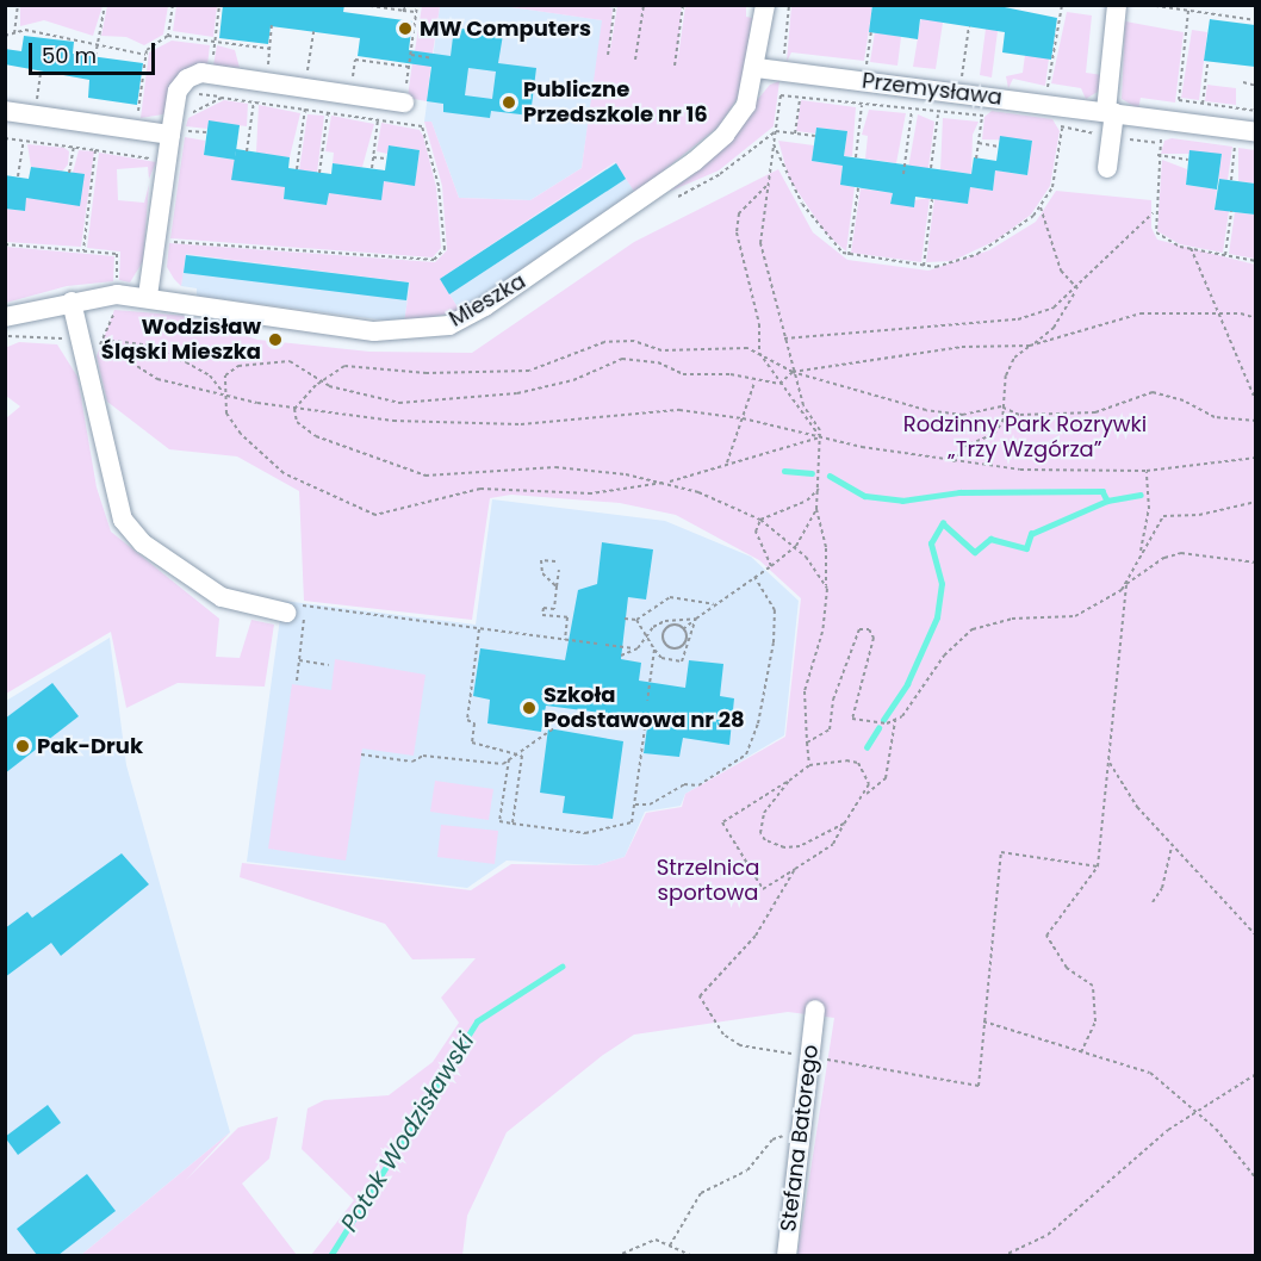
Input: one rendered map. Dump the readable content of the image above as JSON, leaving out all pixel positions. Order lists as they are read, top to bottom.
{
  "streets": {
    "street": ["Przemysława", "Mieszka", "Stefana Batorego"]
  },
  "crossings": [
    ["Przemysława", "Mieszka"]
  ],
  "water": ["Potok Wodzisławski"],
  "parks": ["Rodzinny Park Rozrywki „Trzy Wzgórza”", "Strzelnica sportowa"],
  "places": [
    "MW Computers",
    "Publiczne Przedszkole nr 16",
    "Wodzisław Śląski Mieszka",
    "Szkoła Podstawowa nr 28",
    "Pak-Druk"
  ],
  "scale_bar": "50 m"
}
